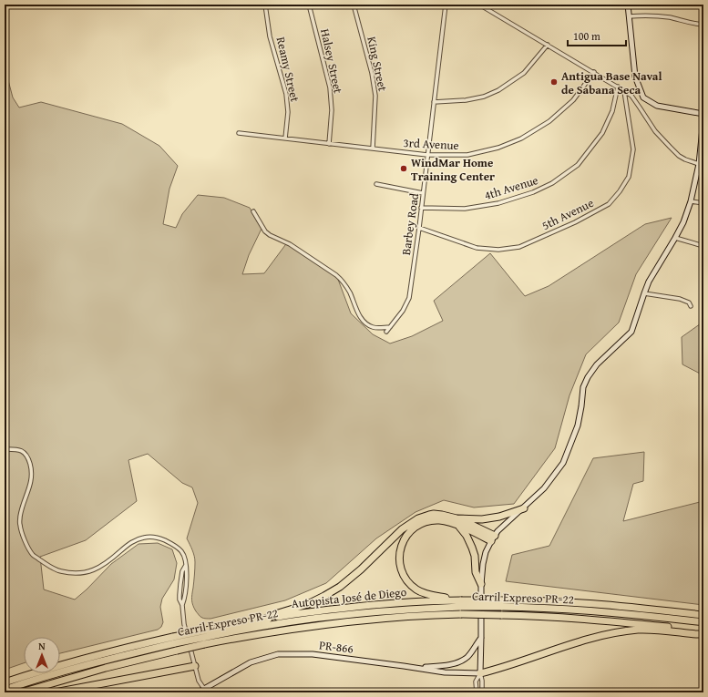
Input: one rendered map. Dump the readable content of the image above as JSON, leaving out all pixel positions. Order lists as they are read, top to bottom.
{
  "streets": {
    "highway": ["Autopista José de Diego", "Carril Expreso PR-22"],
    "street": [
      "Halsey Street",
      "King Street",
      "Reamy Street",
      "3rd Avenue",
      "4th Avenue",
      "5th Avenue",
      "Barbey Road",
      "PR-866"
    ]
  },
  "crossings": [
    ["Halsey Street", "3rd Avenue"],
    ["King Street", "3rd Avenue"],
    ["Reamy Street", "3rd Avenue"],
    ["3rd Avenue", "Barbey Road"],
    ["4th Avenue", "Barbey Road"],
    ["5th Avenue", "Barbey Road"],
    ["Autopista José de Diego", "Carril Expreso PR-22"]
  ],
  "places": ["Antigua Base Naval de Sabana Seca", "WindMar Home Training Center"],
  "scale_bar": "100 m",
  "north": "top"
}
